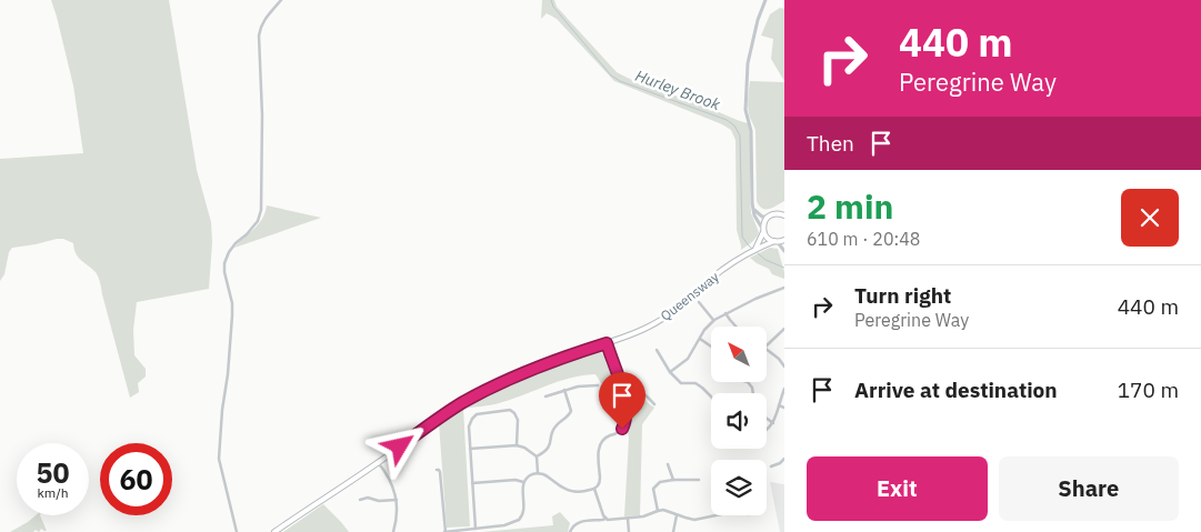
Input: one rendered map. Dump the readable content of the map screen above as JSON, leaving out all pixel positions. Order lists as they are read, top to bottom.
{
  "streets": {
    "main road": ["Queensway"]
  },
  "water": ["Hurley Brook"],
  "north": "top left",
  "page": {
    "turn": ["440 m", "Peregrine Way"],
    "then": "Then",
    "heading": ["2 min", "610 m · 20:48"],
    "list": [
      {
        "name": "Turn right",
        "note": "Peregrine Way",
        "value": "440 m"
      },
      {
        "name": "Arrive at destination",
        "value": "170 m"
      }
    ],
    "speed": "50 km/h",
    "limit": "60",
    "buttons": ["Exit", "Share"]
  }
}
